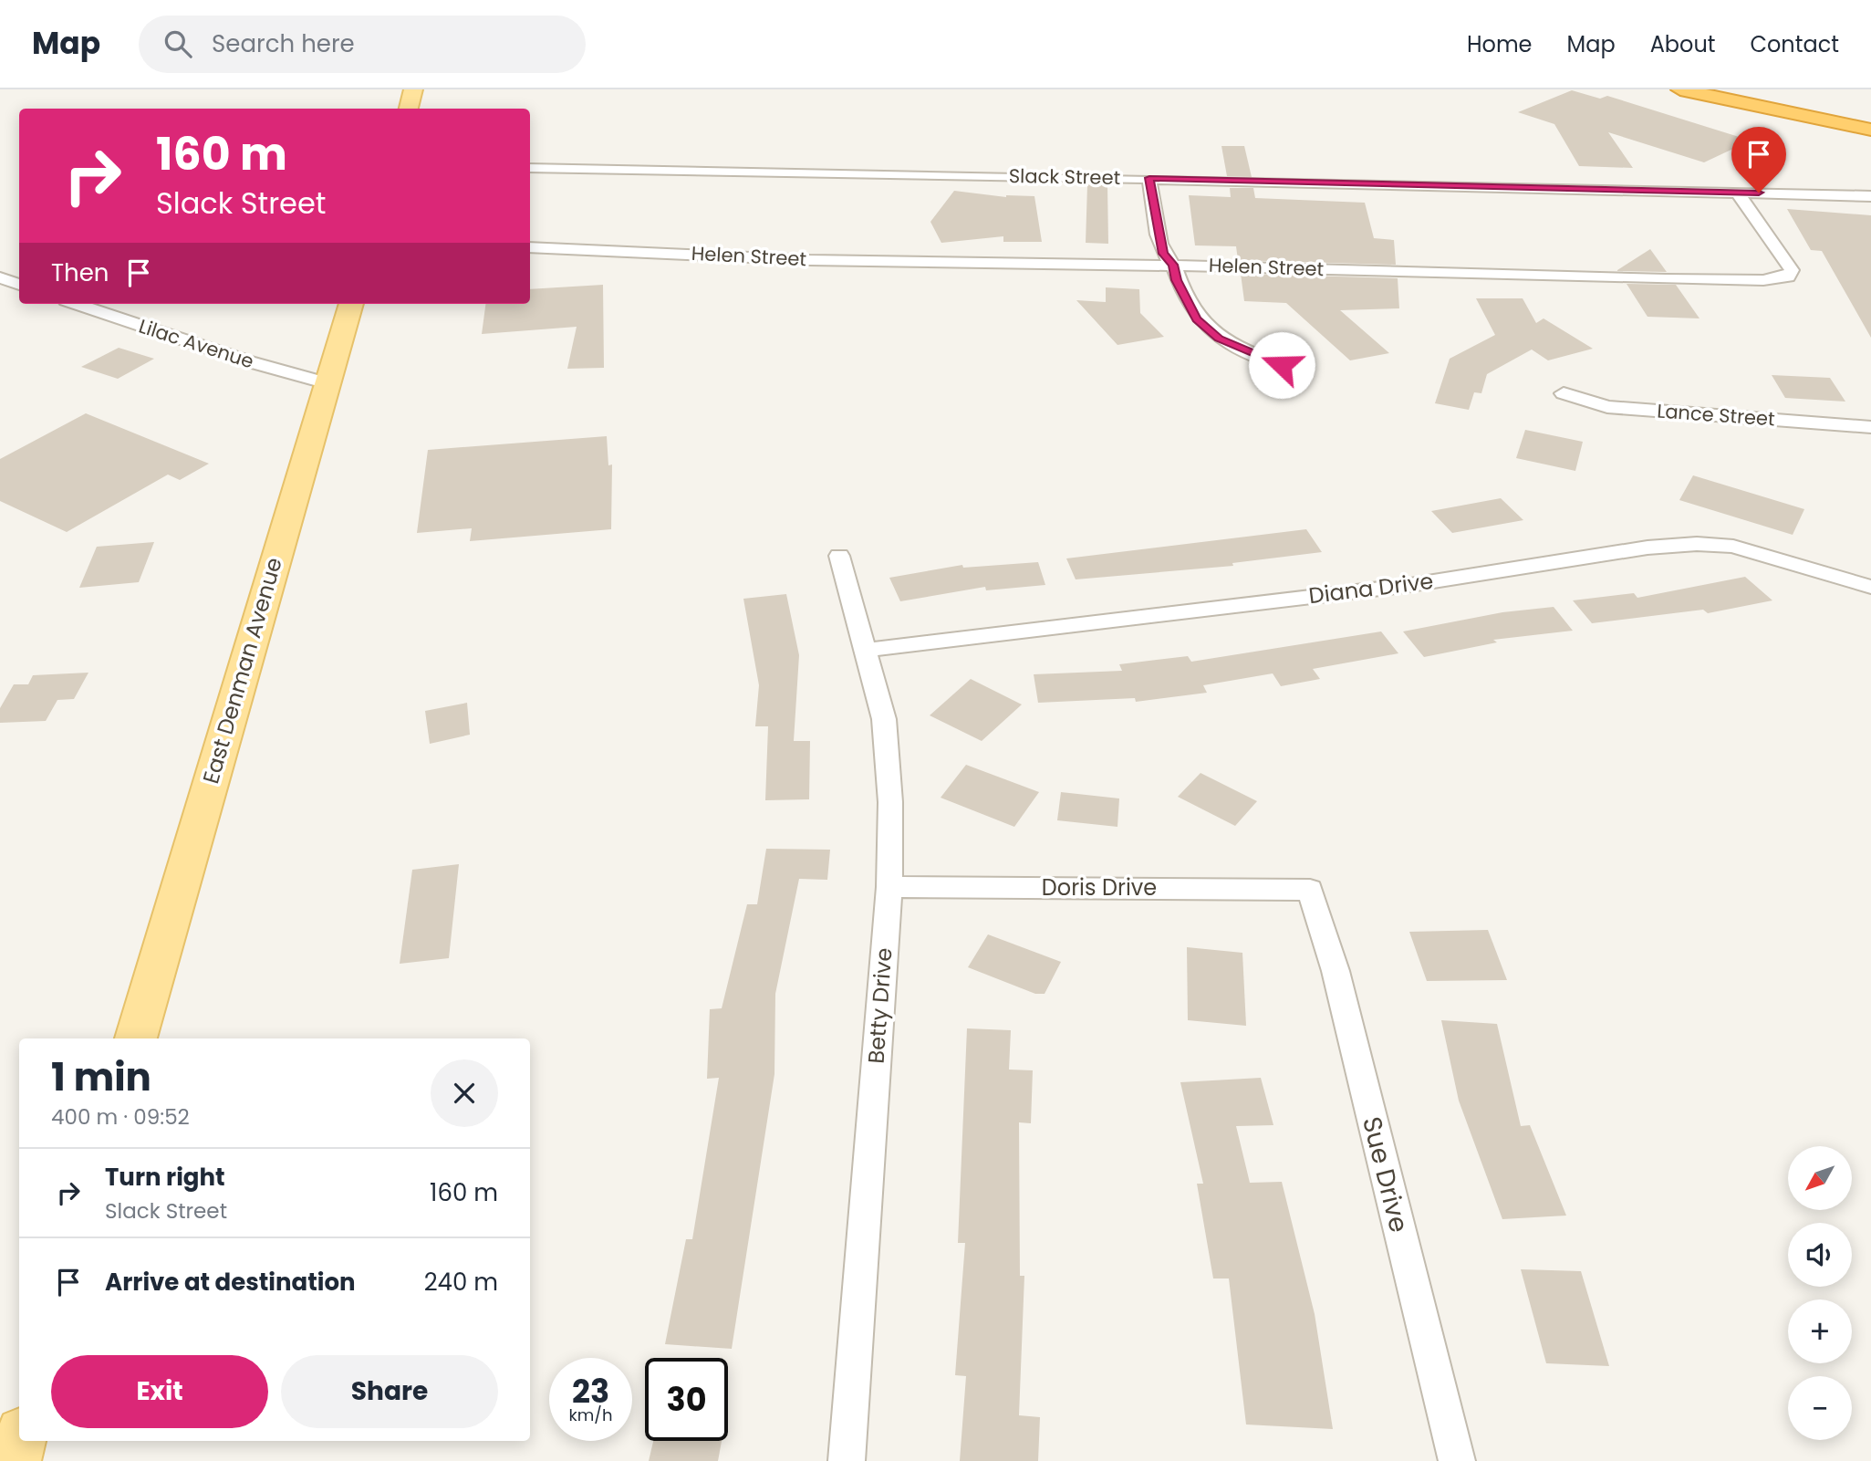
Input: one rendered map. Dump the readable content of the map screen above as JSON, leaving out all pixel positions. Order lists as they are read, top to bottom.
{
  "streets": {
    "main road": ["East Denman Avenue"],
    "street": [
      "Slack Street",
      "Helen Street",
      "Lilac Avenue",
      "Lance Street",
      "Diana Drive",
      "Doris Drive",
      "Betty Drive",
      "Sue Drive"
    ]
  },
  "crossings": [
    ["Slack Street", "Helen Street"],
    ["Lilac Avenue", "East Denman Avenue"],
    ["Diana Drive", "Betty Drive"],
    ["Doris Drive", "Betty Drive"],
    ["Doris Drive", "Sue Drive"]
  ],
  "north": "bottom left",
  "page": {
    "header": "Map",
    "search": "Search here",
    "nav": [
      "Home",
      "Map",
      "About",
      "Contact"
    ],
    "turn": ["160 m", "Slack Street"],
    "then": "Then",
    "heading": ["1 min", "400 m · 09:52"],
    "map_buttons": ["+", "−"],
    "list": [
      {
        "name": "Turn right",
        "note": "Slack Street",
        "value": "160 m"
      },
      {
        "name": "Arrive at destination",
        "value": "240 m"
      }
    ],
    "buttons": ["Exit", "Share"],
    "speed": "23 km/h",
    "limit": "30"
  }
}
